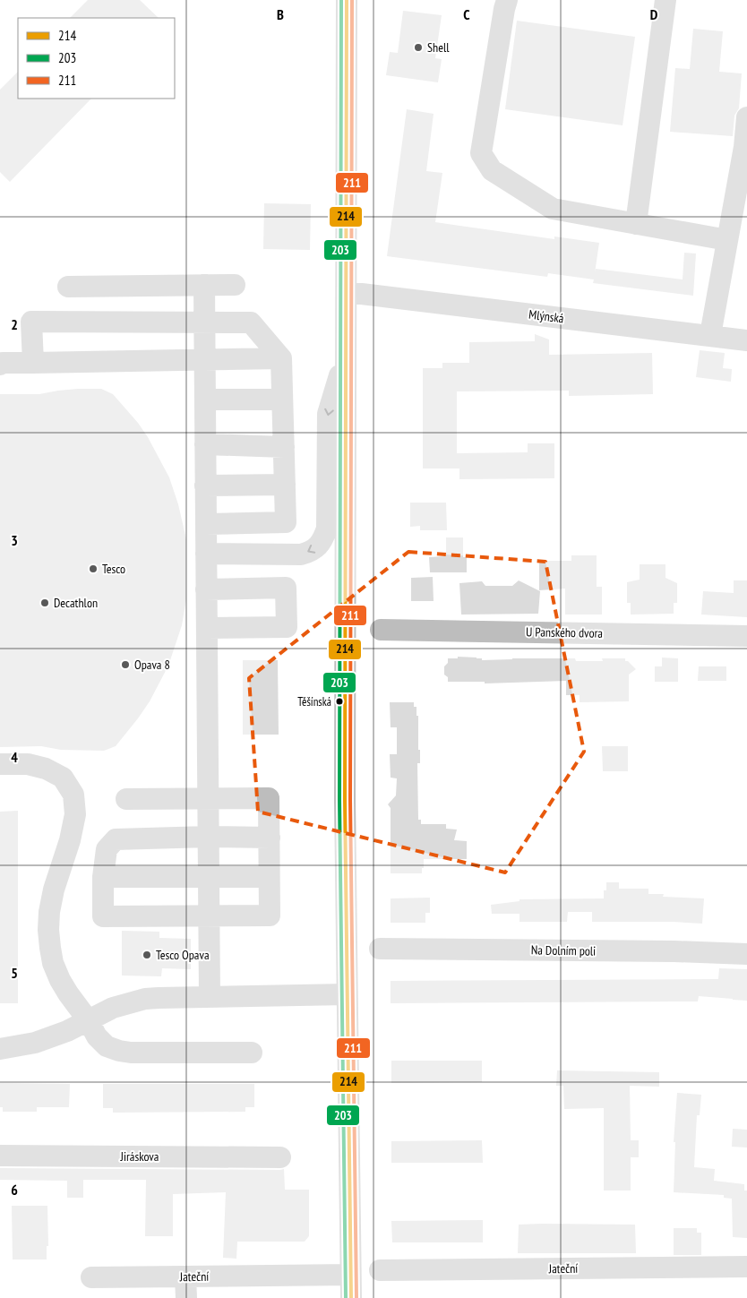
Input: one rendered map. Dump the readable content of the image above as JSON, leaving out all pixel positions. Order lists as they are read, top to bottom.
{
  "streets": {
    "street": [
      "Mlýnská",
      "U Panského dvora",
      "Na Dolním poli",
      "Jiráskova",
      "Jateční"
    ]
  },
  "places": [
    "Shell",
    "Tesco",
    "Decathlon",
    "Opava 8",
    "Těšínská",
    "Tesco Opava"
  ],
  "lines": ["transit line 214", "transit line 203", "transit line 211"],
  "legend": ["214", "203", "211"],
  "grid": {
    "columns": ["B", "C", "D"],
    "rows": [
      "2",
      "3",
      "4",
      "5",
      "6"
    ]
  }
}
